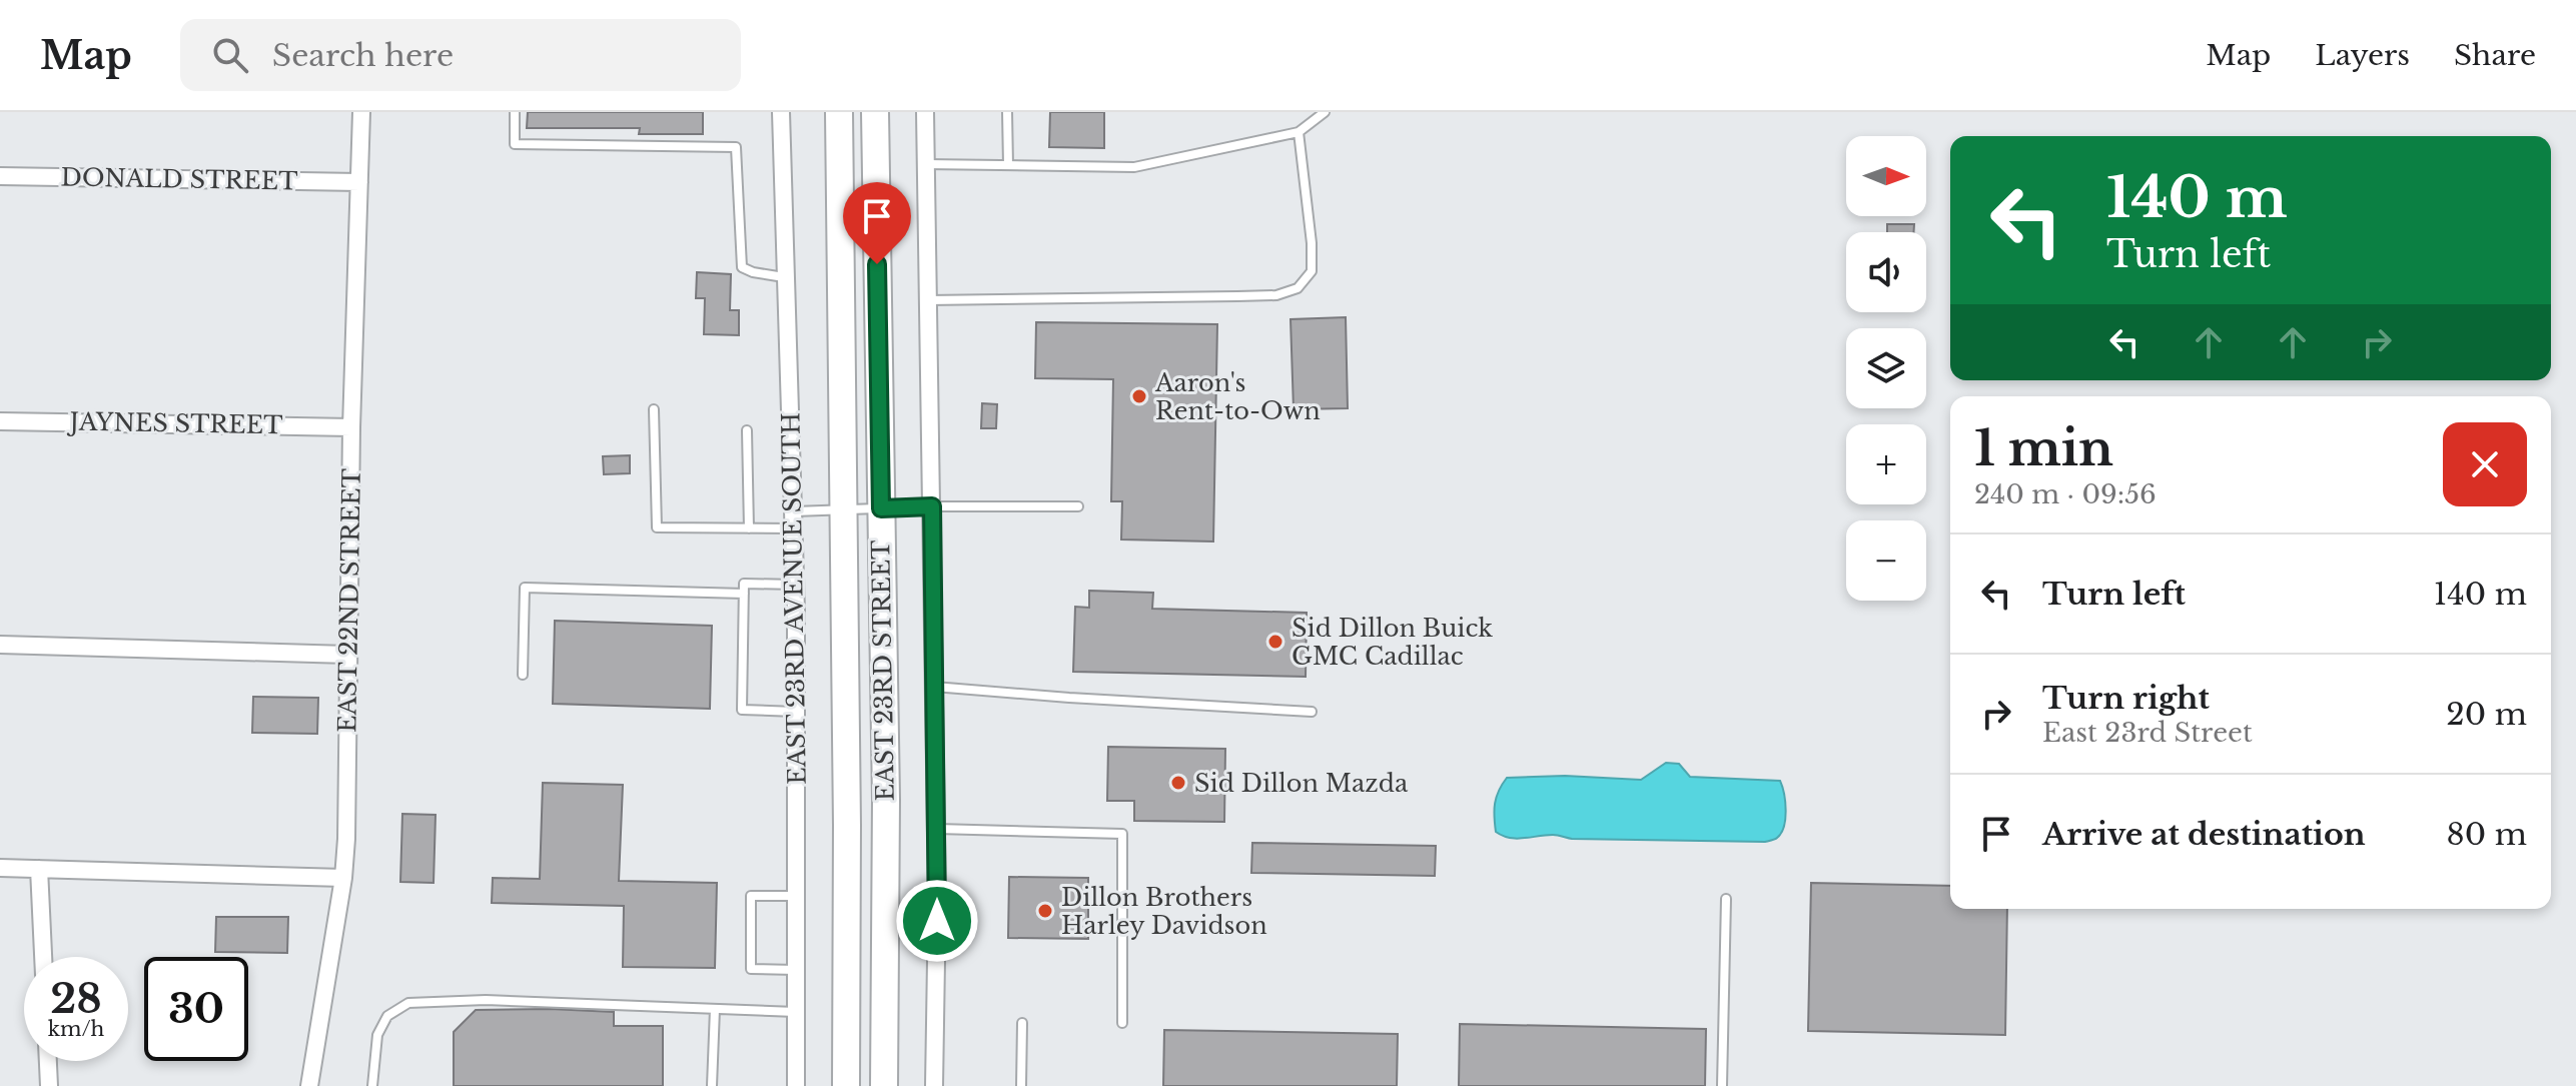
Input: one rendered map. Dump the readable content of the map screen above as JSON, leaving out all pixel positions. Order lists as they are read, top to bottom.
{
  "streets": {
    "main road": ["EAST 23RD STREET"],
    "street": [
      "DONALD STREET",
      "JAYNES STREET",
      "EAST 23RD AVENUE SOUTH",
      "EAST 22ND STREET"
    ]
  },
  "crossings": [
    ["DONALD STREET", "EAST 22ND STREET"],
    ["JAYNES STREET", "EAST 22ND STREET"]
  ],
  "places": [
    "Aaron's Rent-to-Own",
    "Sid Dillon Buick GMC Cadillac",
    "Sid Dillon Mazda",
    "Dillon Brothers Harley Davidson"
  ],
  "north": "right",
  "page": {
    "header": "Map",
    "search": "Search here",
    "nav": ["Map", "Layers", "Share"],
    "map_buttons": ["+", "−"],
    "turn": ["140 m", "Turn left"],
    "heading": ["1 min", "240 m · 09:56"],
    "list": [
      {
        "name": "Turn left",
        "value": "140 m"
      },
      {
        "name": "Turn right",
        "note": "East 23rd Street",
        "value": "20 m"
      },
      {
        "name": "Arrive at destination",
        "value": "80 m"
      }
    ],
    "speed": "28 km/h",
    "limit": "30"
  }
}
